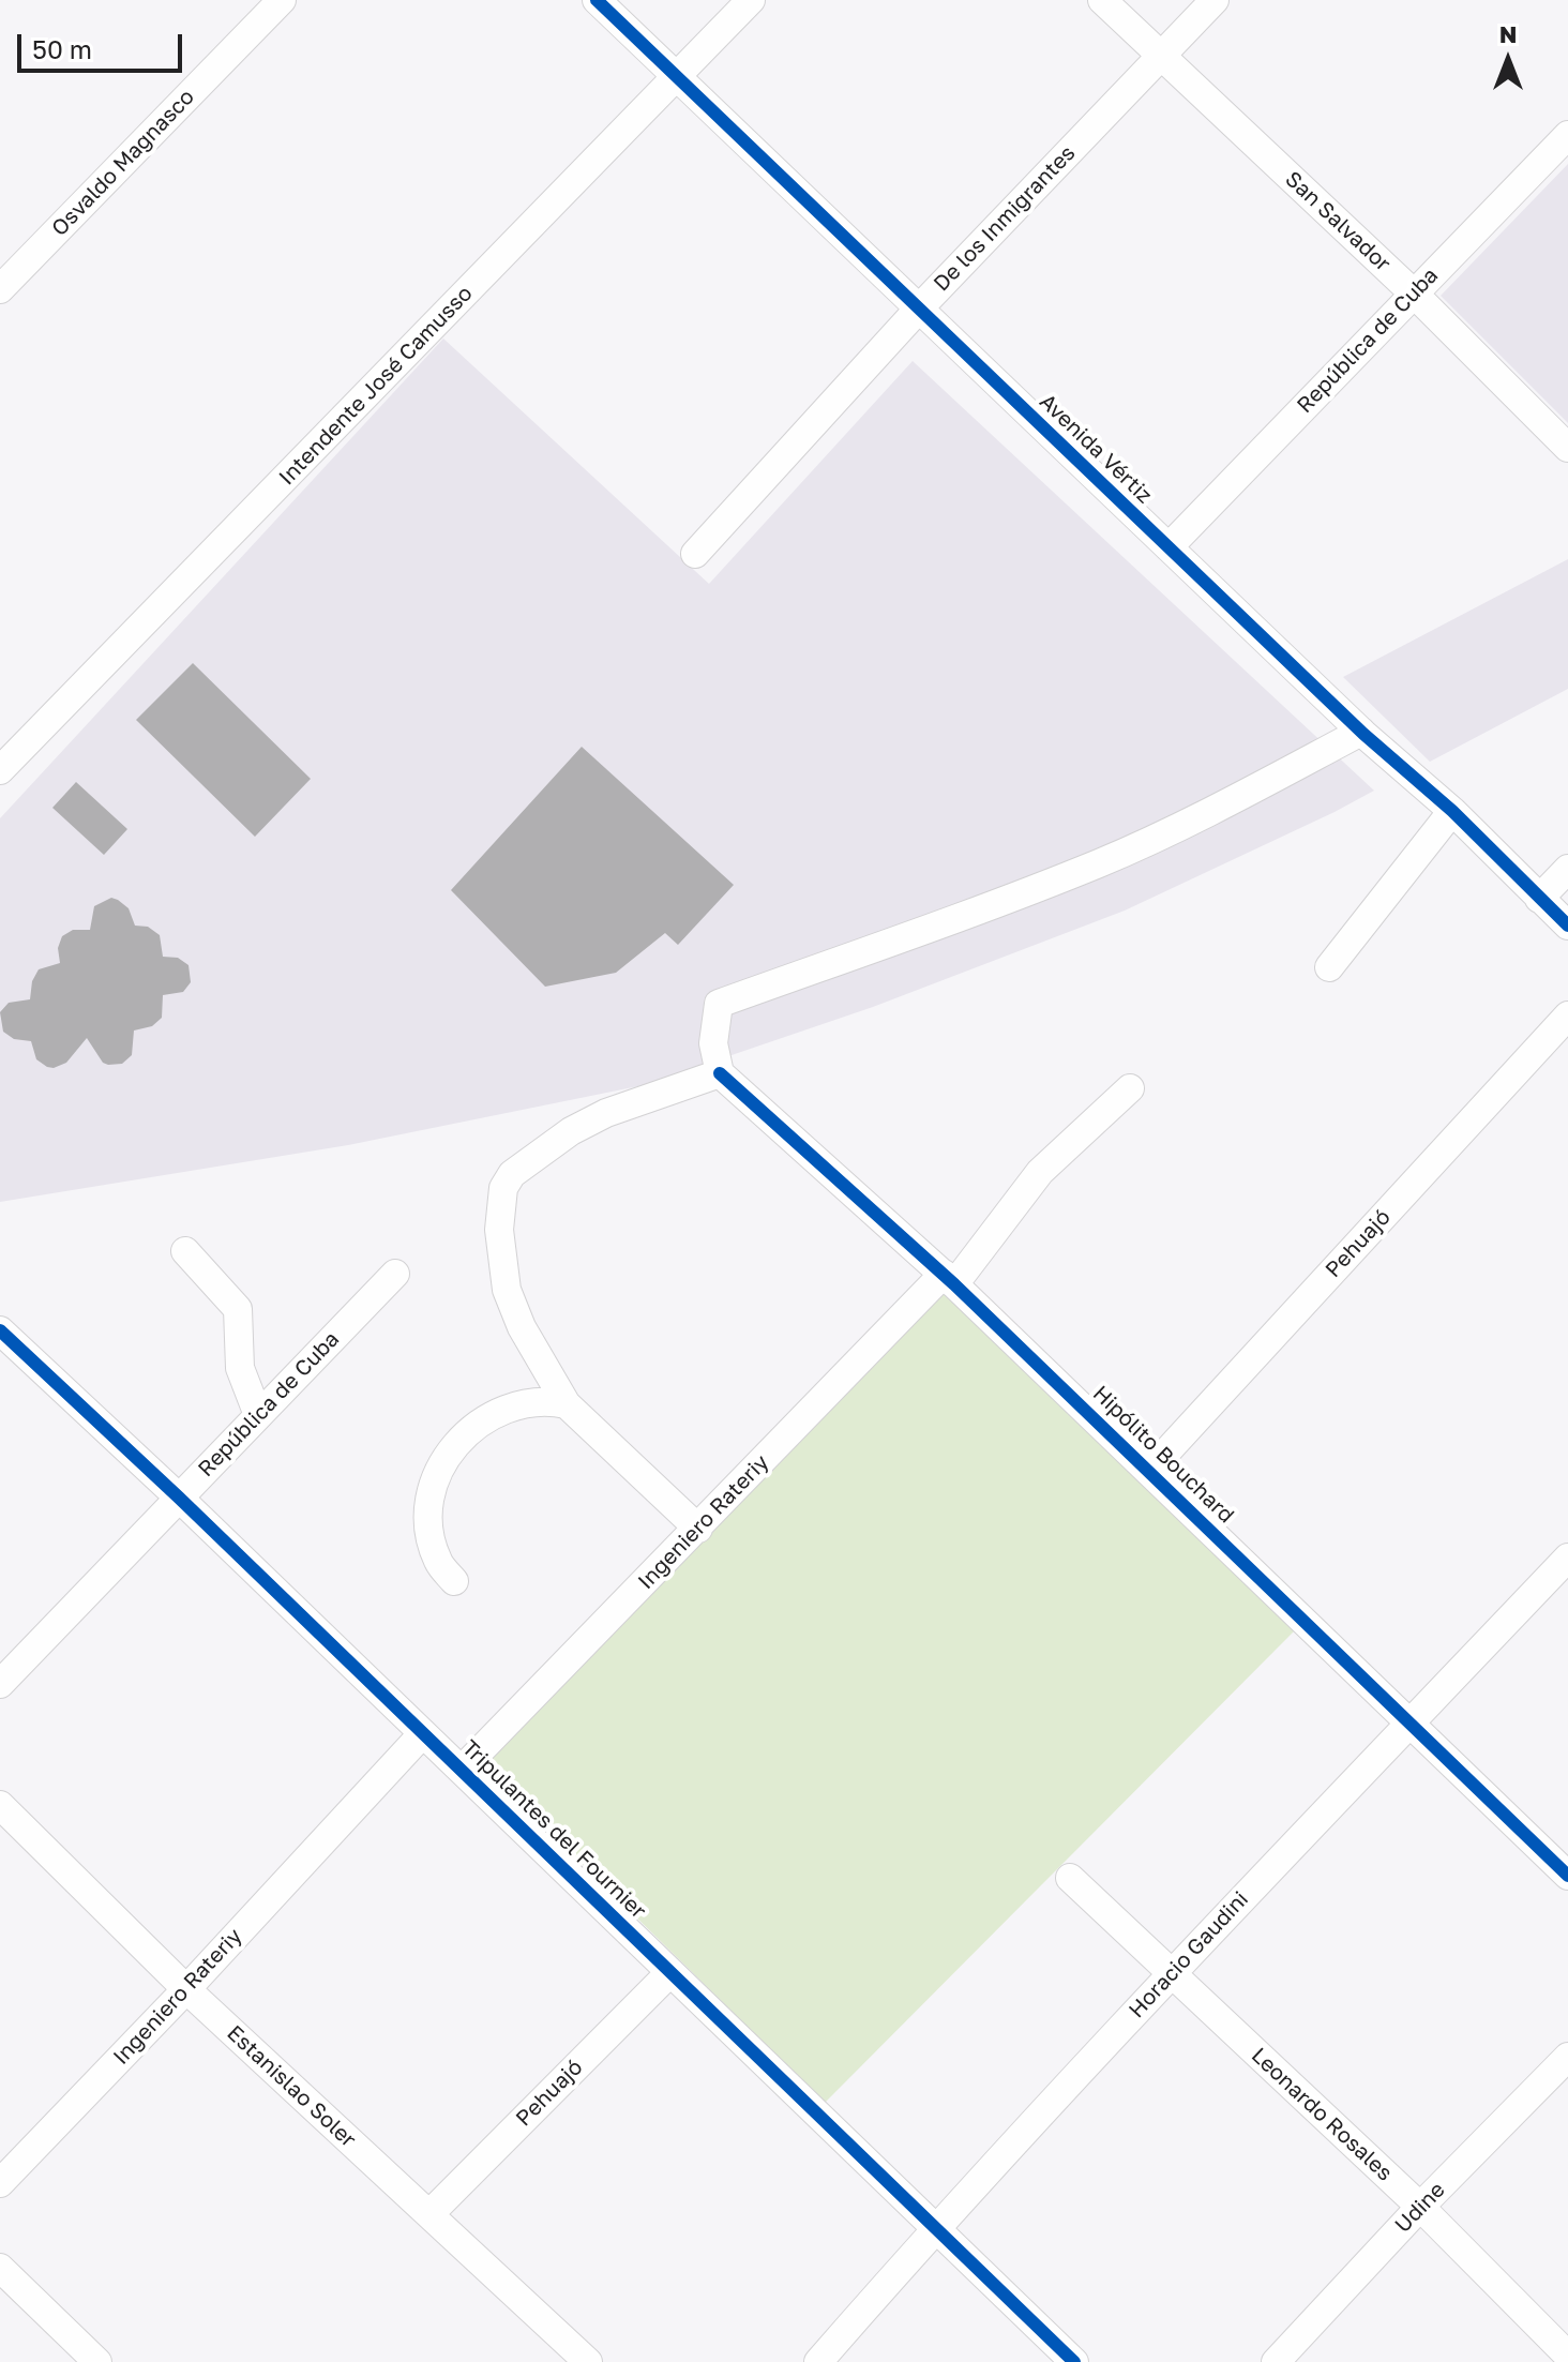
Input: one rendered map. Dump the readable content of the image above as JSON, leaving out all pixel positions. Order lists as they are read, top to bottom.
{
  "streets": {
    "street": [
      "Osvaldo Magnasco",
      "De los Inmigrantes",
      "San Salvador",
      "República de Cuba",
      "Intendente José Camusso",
      "Avenida Vértiz",
      "Pehuajó",
      "Hipólito Bouchard",
      "Ingeniero Rateriy",
      "Tripulantes del Fournier",
      "Horacio Gaudini",
      "Estanislao Soler",
      "Leonardo Rosales",
      "Udine"
    ]
  },
  "crossings": [
    ["De los Inmigrantes", "San Salvador"],
    ["De los Inmigrantes", "Avenida Vértiz"],
    ["San Salvador", "República de Cuba"],
    ["República de Cuba", "Avenida Vértiz"],
    ["República de Cuba", "Tripulantes del Fournier"],
    ["Intendente José Camusso", "Avenida Vértiz"],
    ["Pehuajó", "Hipólito Bouchard"],
    ["Pehuajó", "Tripulantes del Fournier"],
    ["Pehuajó", "Estanislao Soler"],
    ["Hipólito Bouchard", "Ingeniero Rateriy"],
    ["Hipólito Bouchard", "Horacio Gaudini"],
    ["Ingeniero Rateriy", "Tripulantes del Fournier"],
    ["Ingeniero Rateriy", "Estanislao Soler"],
    ["Tripulantes del Fournier", "Horacio Gaudini"],
    ["Horacio Gaudini", "Leonardo Rosales"],
    ["Leonardo Rosales", "Udine"]
  ],
  "scale_bar": "50 m",
  "north": "top"
}
